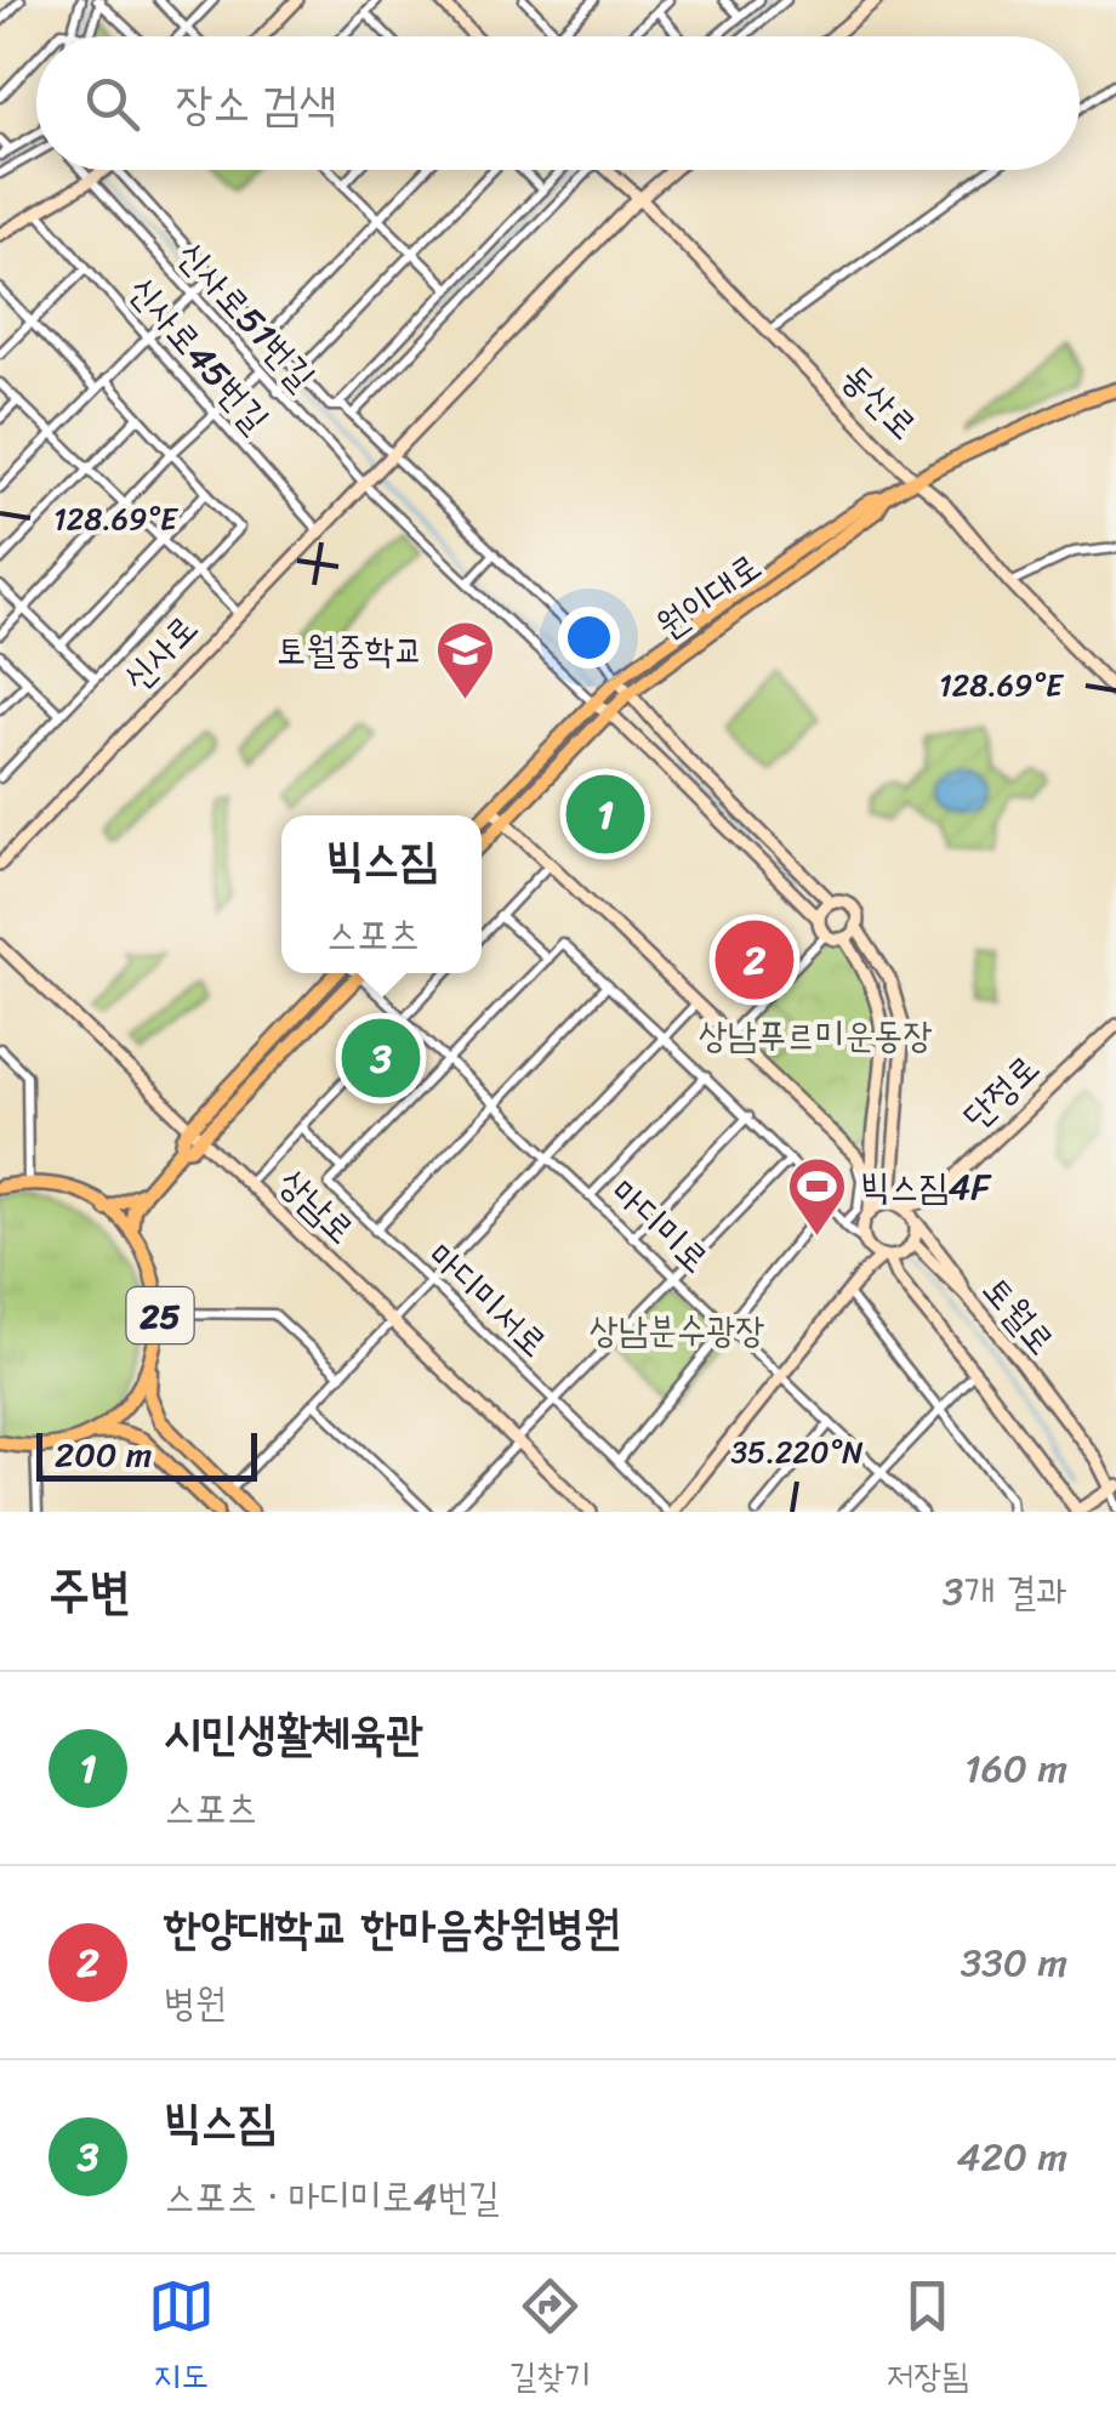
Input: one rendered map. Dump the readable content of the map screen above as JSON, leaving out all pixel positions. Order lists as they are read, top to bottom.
{
  "streets": {
    "main road": ["원이대로", "25"],
    "street": [
      "신사로51번길",
      "신사로45번길",
      "동산로",
      "신사로",
      "단정로",
      "상남로",
      "마디미로",
      "마디미서로",
      "토월로"
    ]
  },
  "crossings": [
    ["신사로51번길", "원이대로"],
    ["신사로51번길", "신사로"],
    ["신사로45번길", "신사로"],
    ["동산로", "원이대로"]
  ],
  "parks": ["상남푸르미운동장", "상남분수광장"],
  "places": {
    "school or university": ["토월중학교"],
    "sports": ["빅스짐4F"]
  },
  "scale_bar": "200 m",
  "page": {
    "search": "장소 검색",
    "pins": ["1", "2", "3"],
    "popup": ["빅스짐", "스포츠"],
    "scale": "200 m",
    "heading": ["주변", "3개 결과"],
    "list": [
      {
        "mark": "1",
        "name": "시민생활체육관",
        "note": "스포츠",
        "value": "160 m"
      },
      {
        "mark": "2",
        "name": "한양대학교 한마음창원병원",
        "note": "병원",
        "value": "330 m"
      },
      {
        "mark": "3",
        "name": "빅스짐",
        "note": "스포츠 · 마디미로4번길",
        "value": "420 m"
      }
    ],
    "nav": ["지도", "길찾기", "저장됨"]
  },
  "coordinates": ["128.69°E", "35.220°N"]
}
